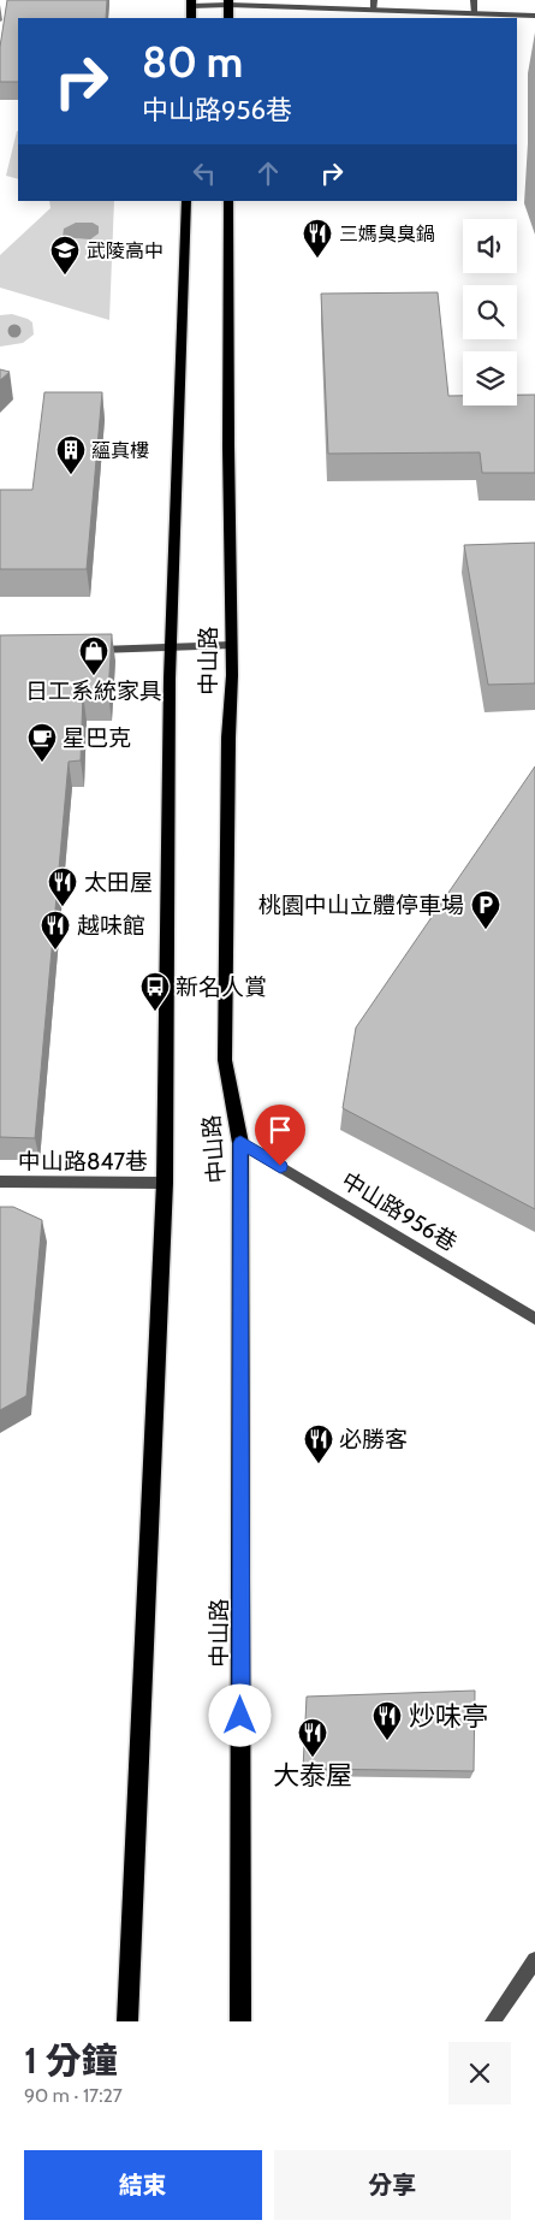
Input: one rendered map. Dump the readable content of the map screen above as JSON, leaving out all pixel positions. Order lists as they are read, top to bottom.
{
  "streets": {
    "main road": ["中山路"],
    "street": ["中山路847巷", "中山路956巷"]
  },
  "crossings": [
    ["中山路", "中山路847巷"],
    ["中山路", "中山路956巷"]
  ],
  "places": {
    "restaurant": [
      "三媽臭臭鍋",
      "太田屋",
      "越味館",
      "必勝客",
      "炒味亭",
      "大泰屋"
    ],
    "school or university": ["武陵高中"],
    "building": ["蘊真樓"],
    "shop": ["日工系統家具"],
    "cafe": ["星巴克"],
    "parking": ["桃園中山立體停車場"],
    "bus stop": ["新名人賞"]
  },
  "page": {
    "turn": ["80 m", "中山路956巷"],
    "heading": ["1 分鐘", "90 m · 17:27"],
    "buttons": ["結束", "分享"]
  }
}
